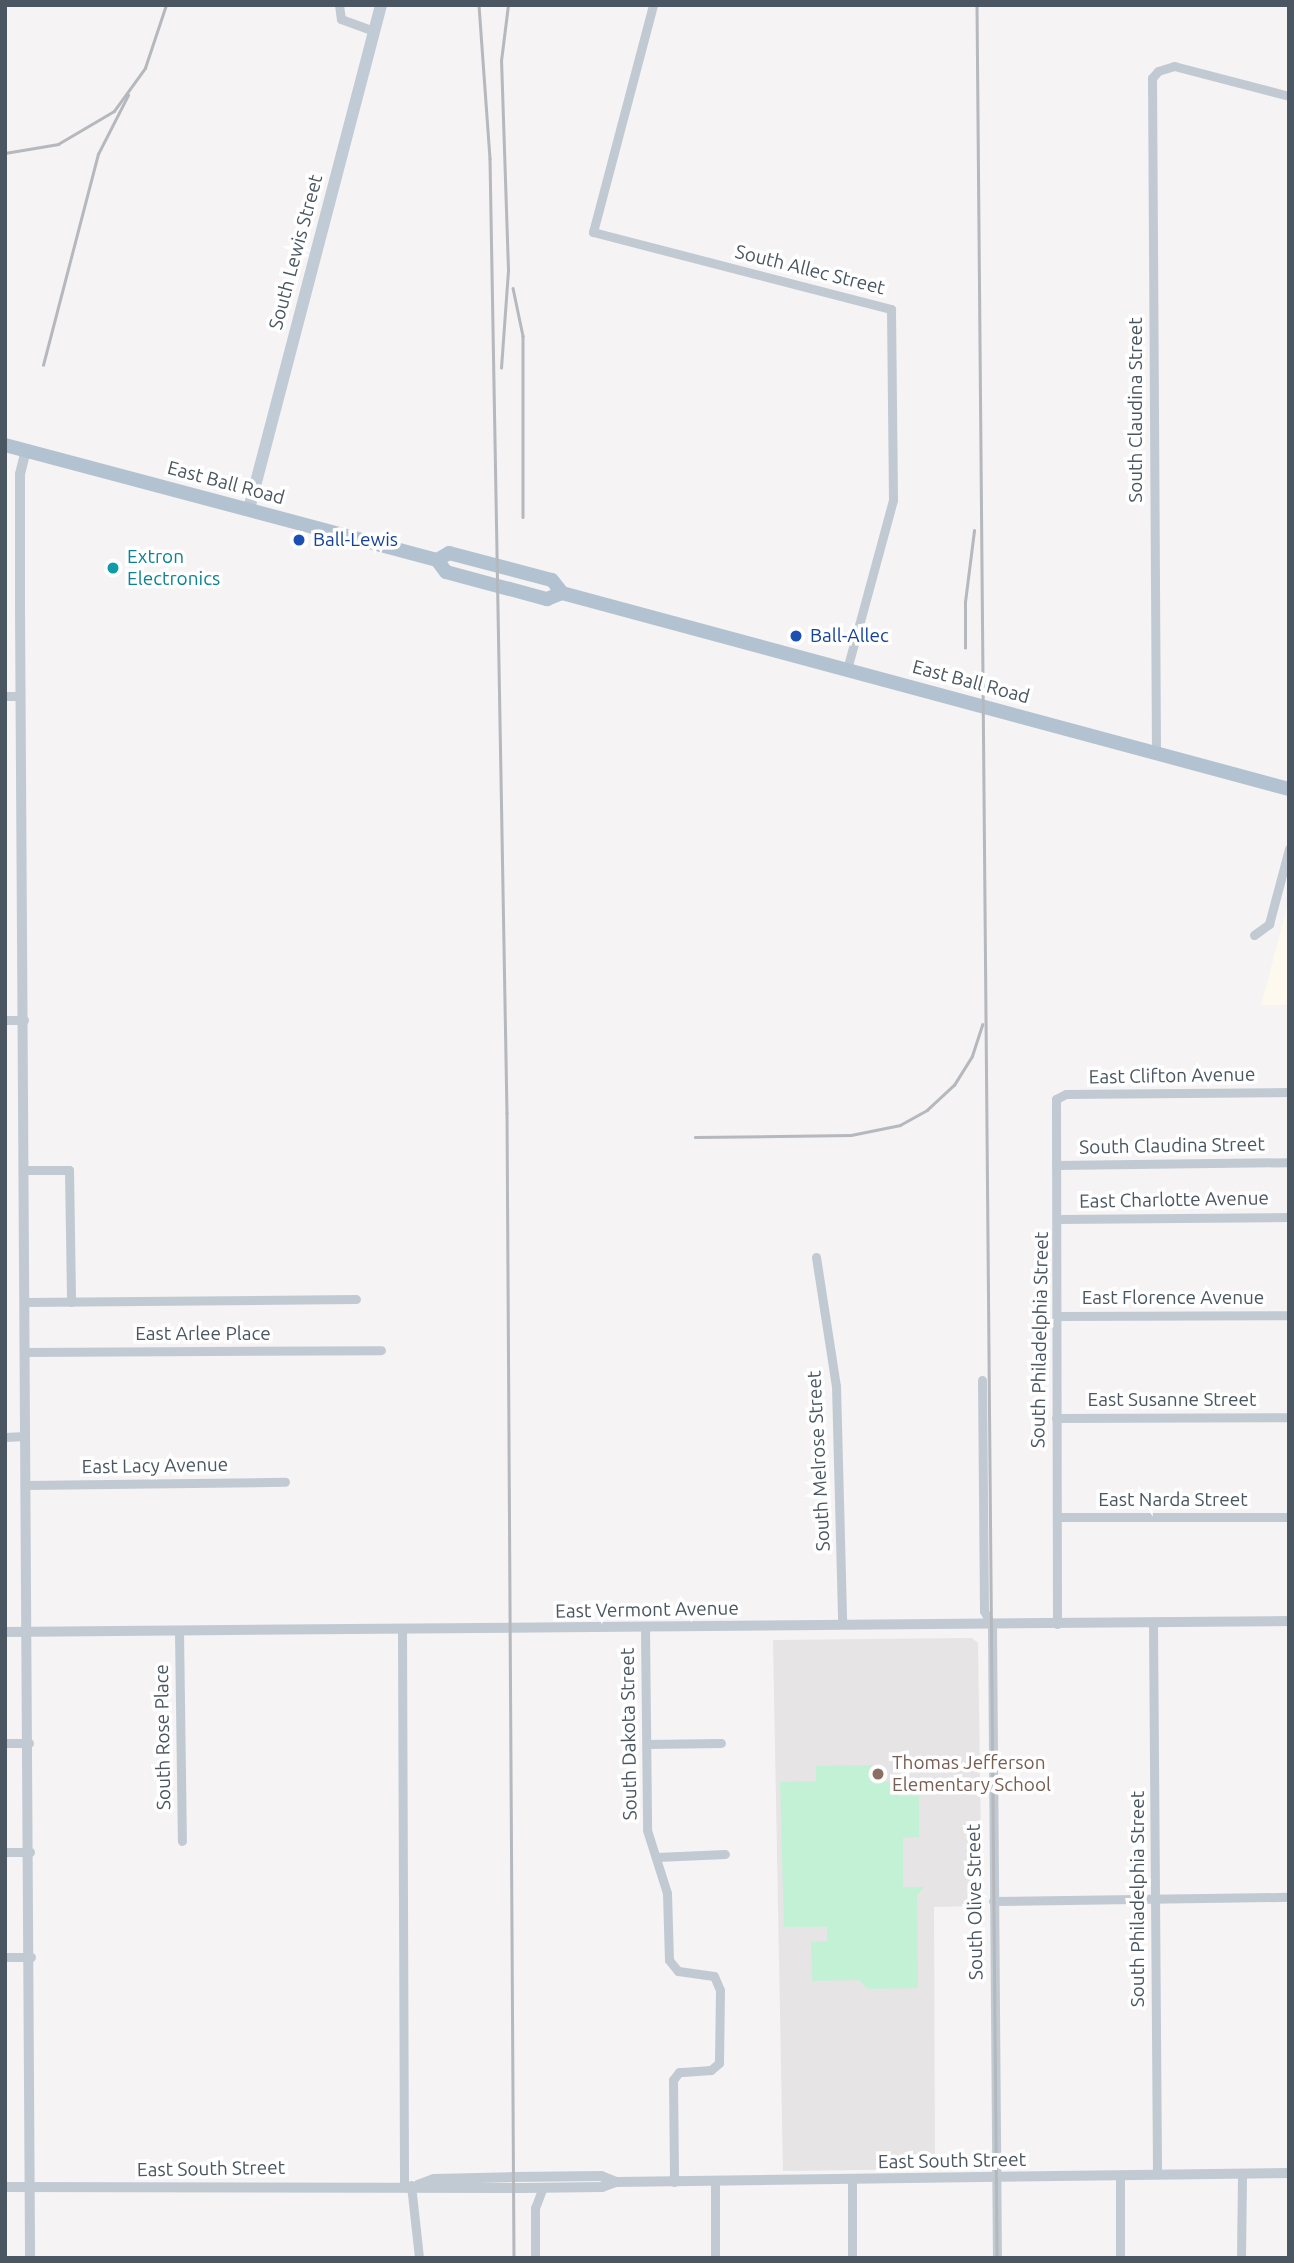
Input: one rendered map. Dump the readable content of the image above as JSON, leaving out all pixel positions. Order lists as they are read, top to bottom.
{
  "streets": {
    "main road": ["South Lewis Street", "East Ball Road"],
    "street": [
      "South Allec Street",
      "South Claudina Street",
      "East Clifton Avenue",
      "East Charlotte Avenue",
      "East Florence Avenue",
      "East Arlee Place",
      "South Philadelphia Street",
      "East Susanne Street",
      "South Melrose Street",
      "East Lacy Avenue",
      "East Narda Street",
      "East Vermont Avenue",
      "South Dakota Street",
      "South Rose Place",
      "South Olive Street",
      "East South Street"
    ]
  },
  "crossings": [
    ["South Lewis Street", "East Ball Road"],
    ["South Allec Street", "East Ball Road"],
    ["South Claudina Street", "East Ball Road"],
    ["South Claudina Street", "South Philadelphia Street"],
    ["East Clifton Avenue", "South Philadelphia Street"],
    ["East Charlotte Avenue", "South Philadelphia Street"],
    ["East Florence Avenue", "South Philadelphia Street"],
    ["South Philadelphia Street", "East Susanne Street"],
    ["South Philadelphia Street", "East Narda Street"],
    ["South Philadelphia Street", "East Vermont Avenue"],
    ["South Philadelphia Street", "East South Street"],
    ["South Melrose Street", "East Vermont Avenue"],
    ["East Vermont Avenue", "South Dakota Street"],
    ["East Vermont Avenue", "South Rose Place"],
    ["East Vermont Avenue", "South Olive Street"],
    ["South Dakota Street", "East South Street"],
    ["South Olive Street", "East South Street"]
  ],
  "places": [
    "Ball-Lewis",
    "Extron Electronics",
    "Ball-Allec",
    "Thomas Jefferson Elementary School"
  ]
}
